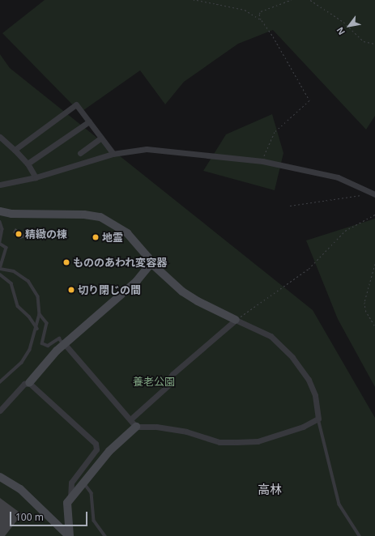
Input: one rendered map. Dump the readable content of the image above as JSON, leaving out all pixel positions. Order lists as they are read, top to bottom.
{
  "districts": ["高林"],
  "parks": ["養老公園"],
  "places": [
    "精緻の棟",
    "地霊",
    "もののあわれ変容器",
    "切り閉じの間"
  ],
  "scale_bar": "100 m",
  "north": "bottom left"
}
